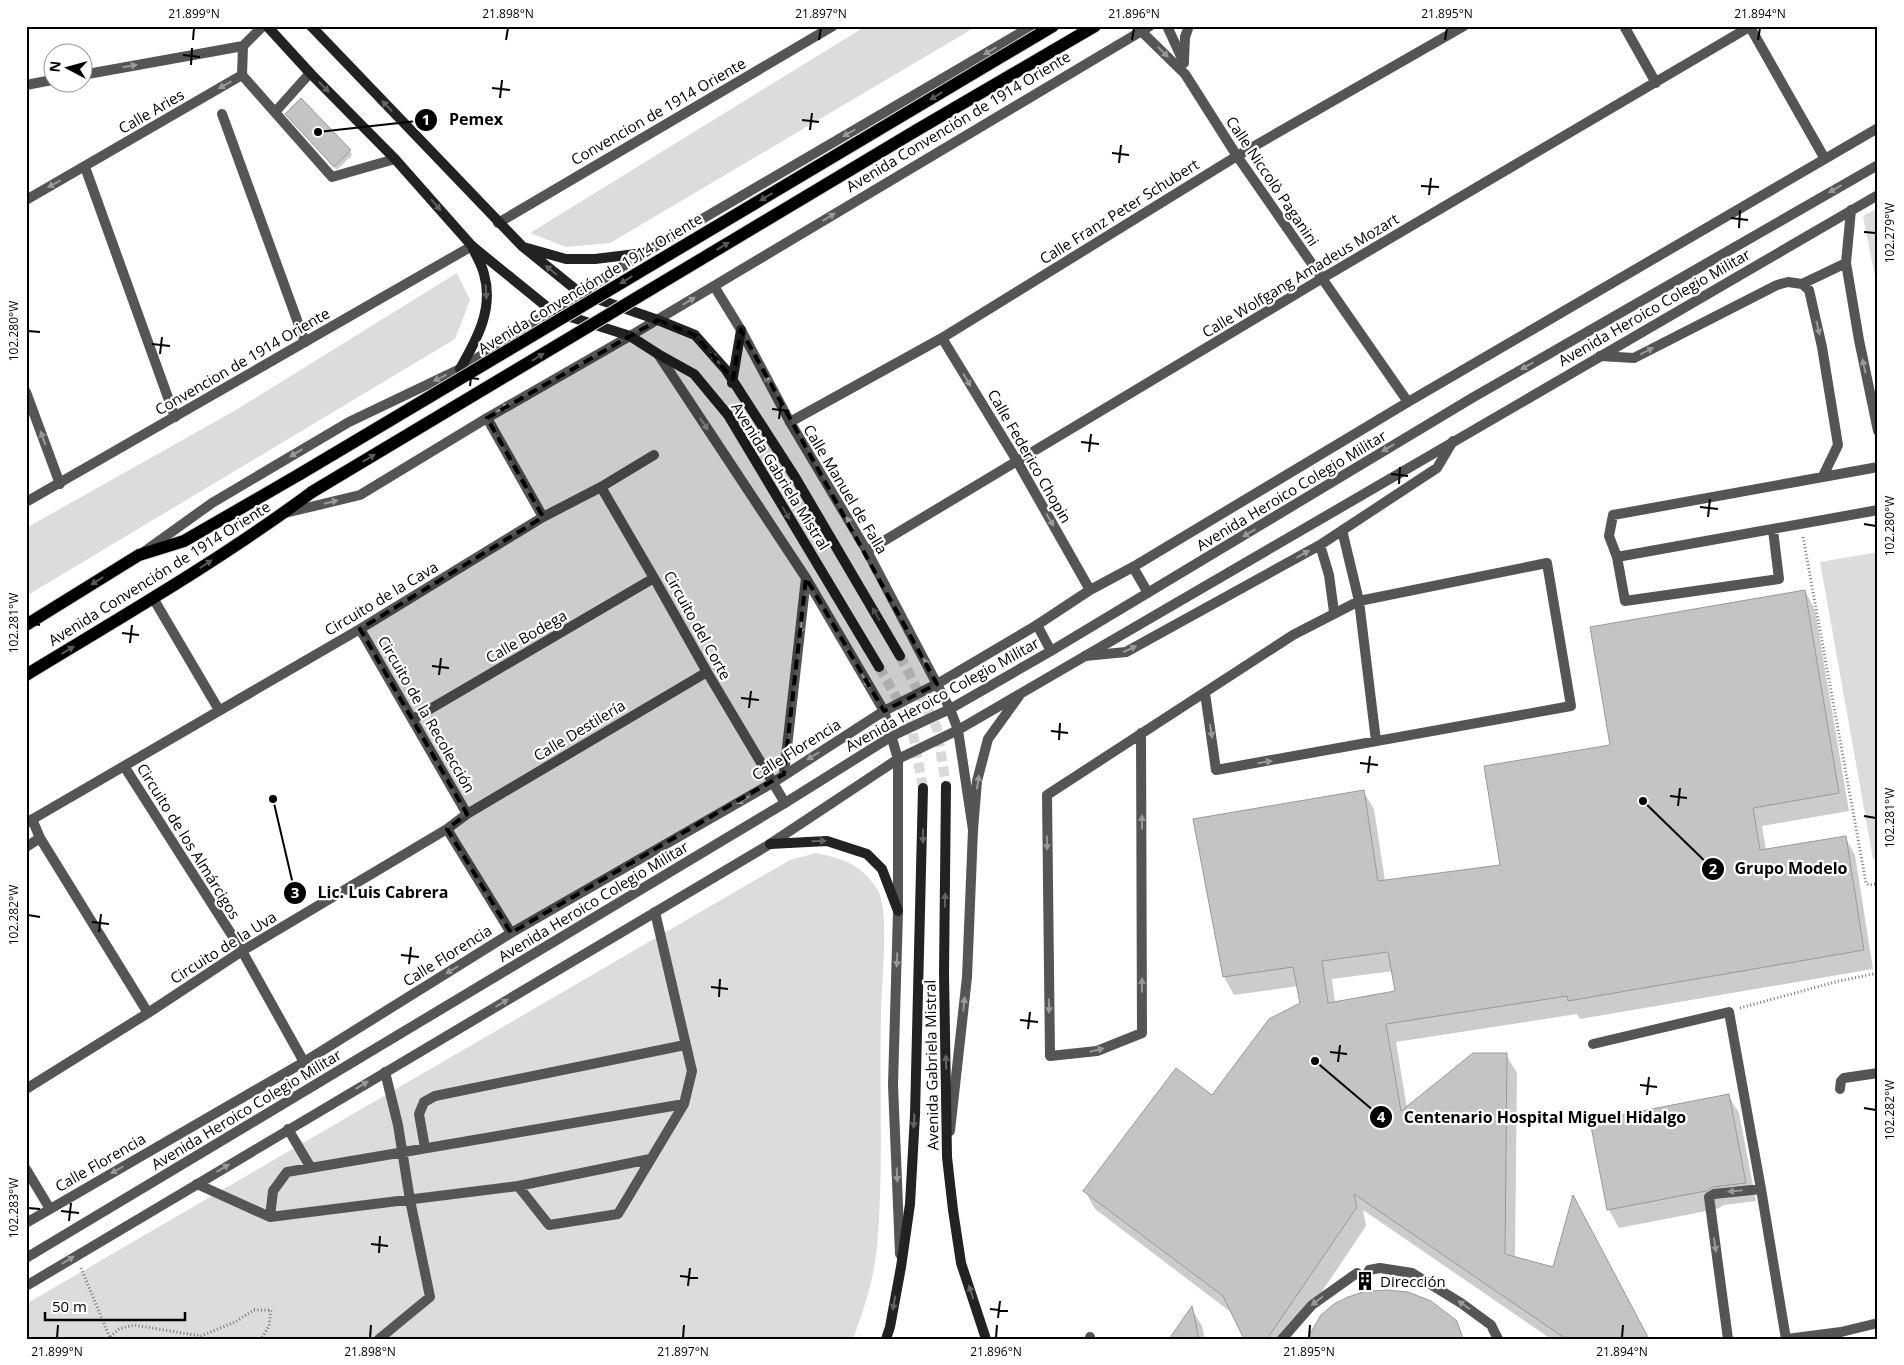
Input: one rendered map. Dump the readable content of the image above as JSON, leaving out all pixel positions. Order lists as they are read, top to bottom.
{
  "streets": {
    "main road": ["Avenida Convención de 1914 Oriente", "Avenida Gabriela Mistral"],
    "street": [
      "Calle Aries",
      "Convencion de 1914 Oriente",
      "Calle Niccolò Paganini",
      "Calle Franz Peter Schubert",
      "Calle Wolfgang Amadeus Mozart",
      "Avenida Heroico Colegio Militar",
      "Calle Federico Chopin",
      "Calle Manuel de Falla",
      "Circuito de la Cava",
      "Circuito del Corte",
      "Calle Bodega",
      "Circuito de la Recolección",
      "Calle Destilería",
      "Calle Florencia",
      "Circuito de los Almárcigos",
      "Circuito de la Uva"
    ]
  },
  "crossings": [
    ["Convencion de 1914 Oriente", "Avenida Gabriela Mistral"],
    ["Avenida Convención de 1914 Oriente", "Calle Niccolò Paganini"],
    ["Avenida Convención de 1914 Oriente", "Avenida Gabriela Mistral"],
    ["Avenida Convención de 1914 Oriente", "Calle Manuel de Falla"],
    ["Calle Niccolò Paganini", "Calle Franz Peter Schubert"],
    ["Calle Niccolò Paganini", "Calle Wolfgang Amadeus Mozart"],
    ["Calle Niccolò Paganini", "Avenida Heroico Colegio Militar"],
    ["Calle Franz Peter Schubert", "Calle Federico Chopin"],
    ["Calle Franz Peter Schubert", "Calle Manuel de Falla"],
    ["Calle Wolfgang Amadeus Mozart", "Calle Federico Chopin"],
    ["Calle Wolfgang Amadeus Mozart", "Calle Manuel de Falla"],
    ["Avenida Heroico Colegio Militar", "Calle Federico Chopin"],
    ["Avenida Heroico Colegio Militar", "Avenida Gabriela Mistral"],
    ["Avenida Heroico Colegio Militar", "Calle Manuel de Falla"],
    ["Avenida Heroico Colegio Militar", "Circuito del Corte"],
    ["Avenida Heroico Colegio Militar", "Calle Florencia"],
    ["Circuito de la Cava", "Circuito del Corte"],
    ["Circuito de la Cava", "Circuito de la Recolección"],
    ["Circuito de la Cava", "Circuito de los Almárcigos"],
    ["Circuito del Corte", "Calle Bodega"],
    ["Circuito del Corte", "Calle Destilería"],
    ["Circuito del Corte", "Calle Florencia"],
    ["Calle Bodega", "Circuito de la Recolección"],
    ["Circuito de la Recolección", "Calle Destilería"],
    ["Circuito de la Recolección", "Circuito de la Uva"],
    ["Calle Destilería", "Circuito de la Uva"],
    ["Calle Florencia", "Circuito de los Almárcigos"],
    ["Circuito de los Almárcigos", "Circuito de la Uva"]
  ],
  "one_way": ["Calle Federico Chopin", "Calle Florencia"],
  "places": {
    "other": [
      "Pemex",
      "Lic. Luis Cabrera",
      "Grupo Modelo",
      "Centenario Hospital Miguel Hidalgo"
    ],
    "building": ["Dirección"]
  },
  "scale_bar": "50 m",
  "north": "left",
  "coordinates": [
    "21.899°N",
    "21.898°N",
    "21.897°N",
    "21.896°N",
    "21.895°N",
    "21.894°N",
    "102.279°W",
    "102.280°W",
    "102.281°W",
    "102.282°W",
    "102.283°W"
  ]
}
